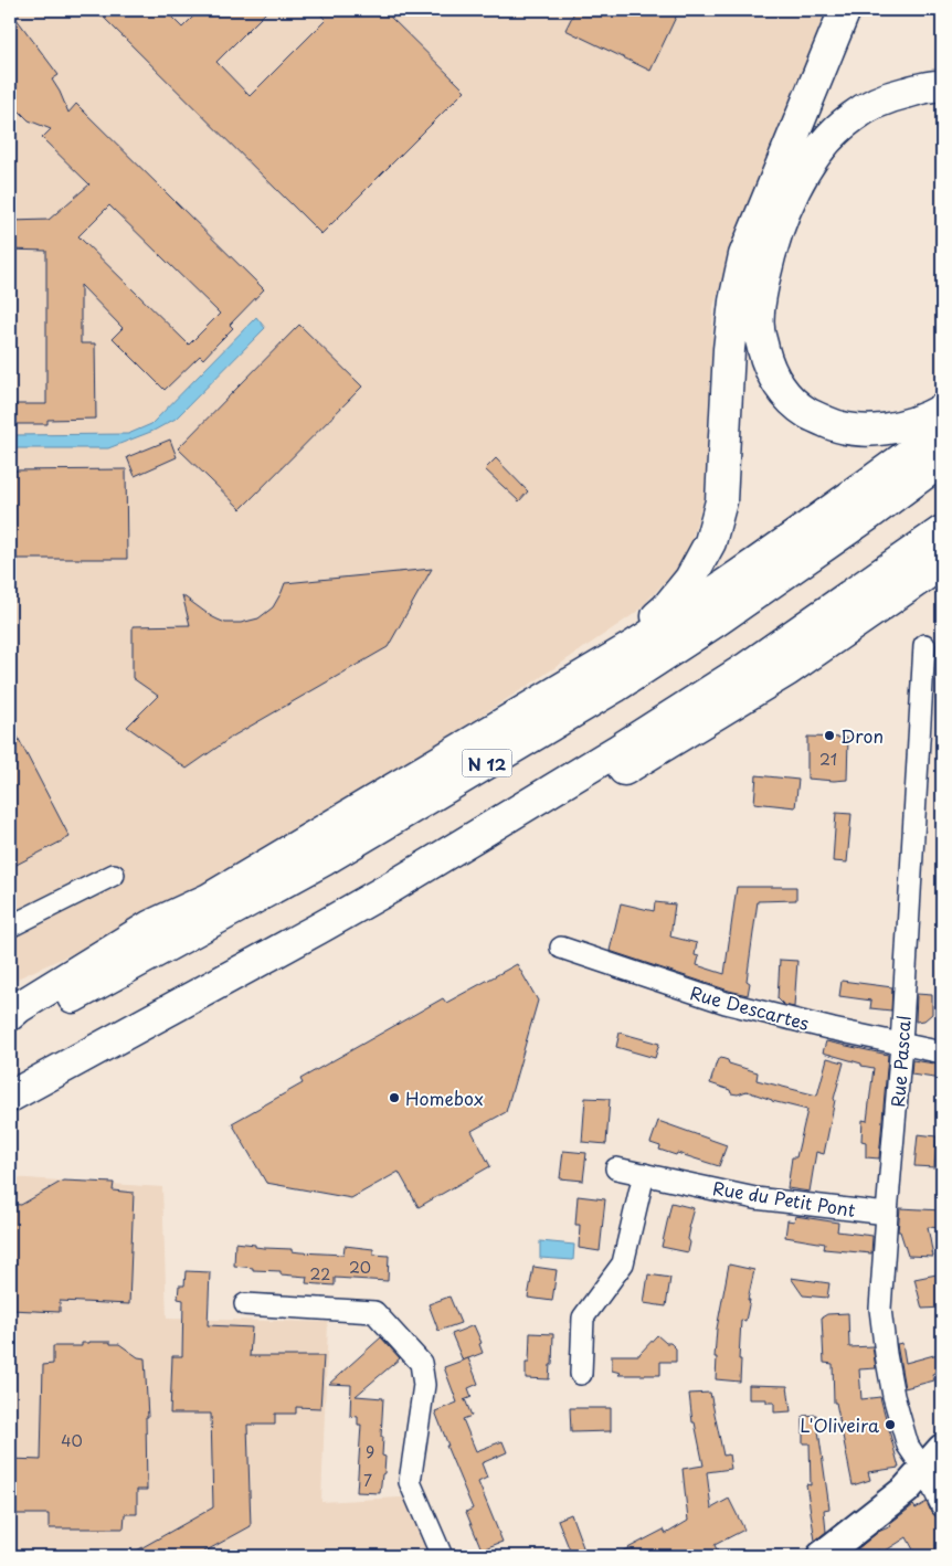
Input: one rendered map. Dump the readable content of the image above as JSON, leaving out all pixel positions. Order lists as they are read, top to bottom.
{
  "streets": {
    "highway": ["N 12"],
    "street": ["Rue Descartes", "Rue Pascal", "Rue du Petit Pont"]
  },
  "crossings": [
    ["Rue Descartes", "Rue Pascal"],
    ["Rue Pascal", "Rue du Petit Pont"]
  ],
  "places": ["Dron", "Homebox", "L'Oliveira"],
  "house_numbers": [
    "21",
    "20",
    "22",
    "40",
    "9",
    "7"
  ]
}
